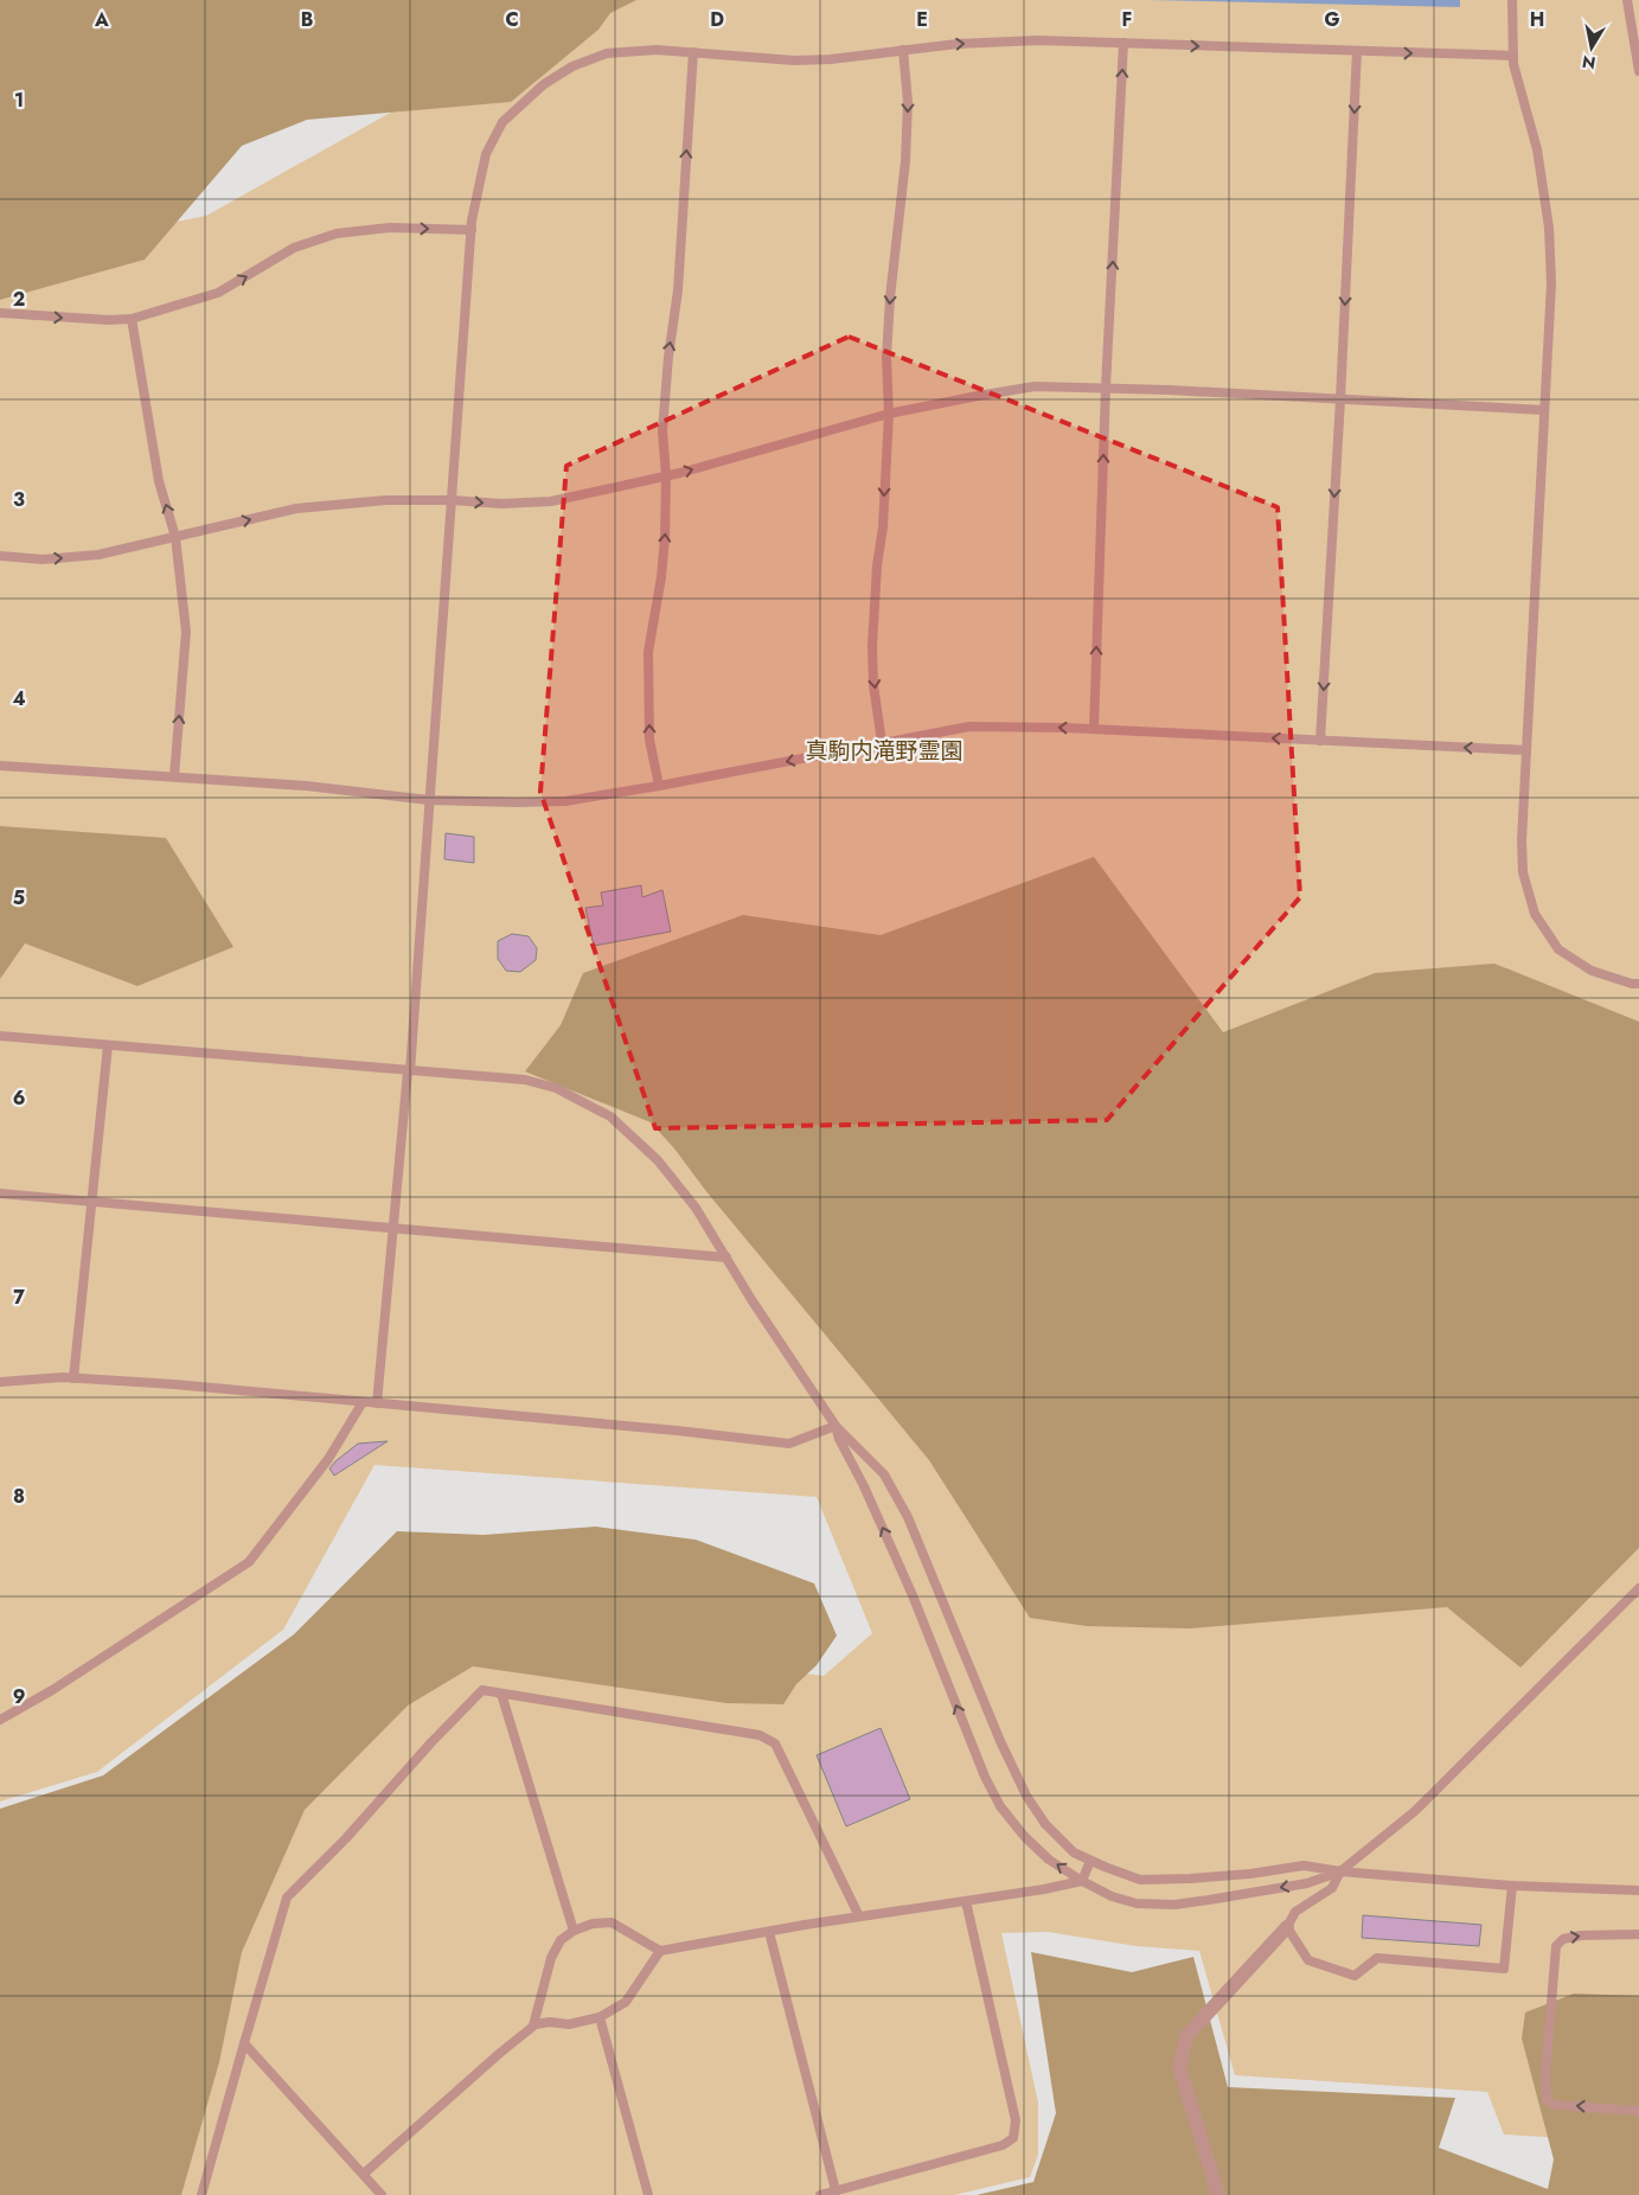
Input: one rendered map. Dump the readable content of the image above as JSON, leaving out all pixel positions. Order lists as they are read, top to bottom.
{
  "parks": ["真駒内滝野霊園"],
  "north": "bottom",
  "grid": {
    "columns": [
      "A",
      "B",
      "C",
      "D",
      "E",
      "F",
      "G",
      "H"
    ],
    "rows": [
      "1",
      "2",
      "3",
      "4",
      "5",
      "6",
      "7",
      "8",
      "9"
    ]
  }
}
